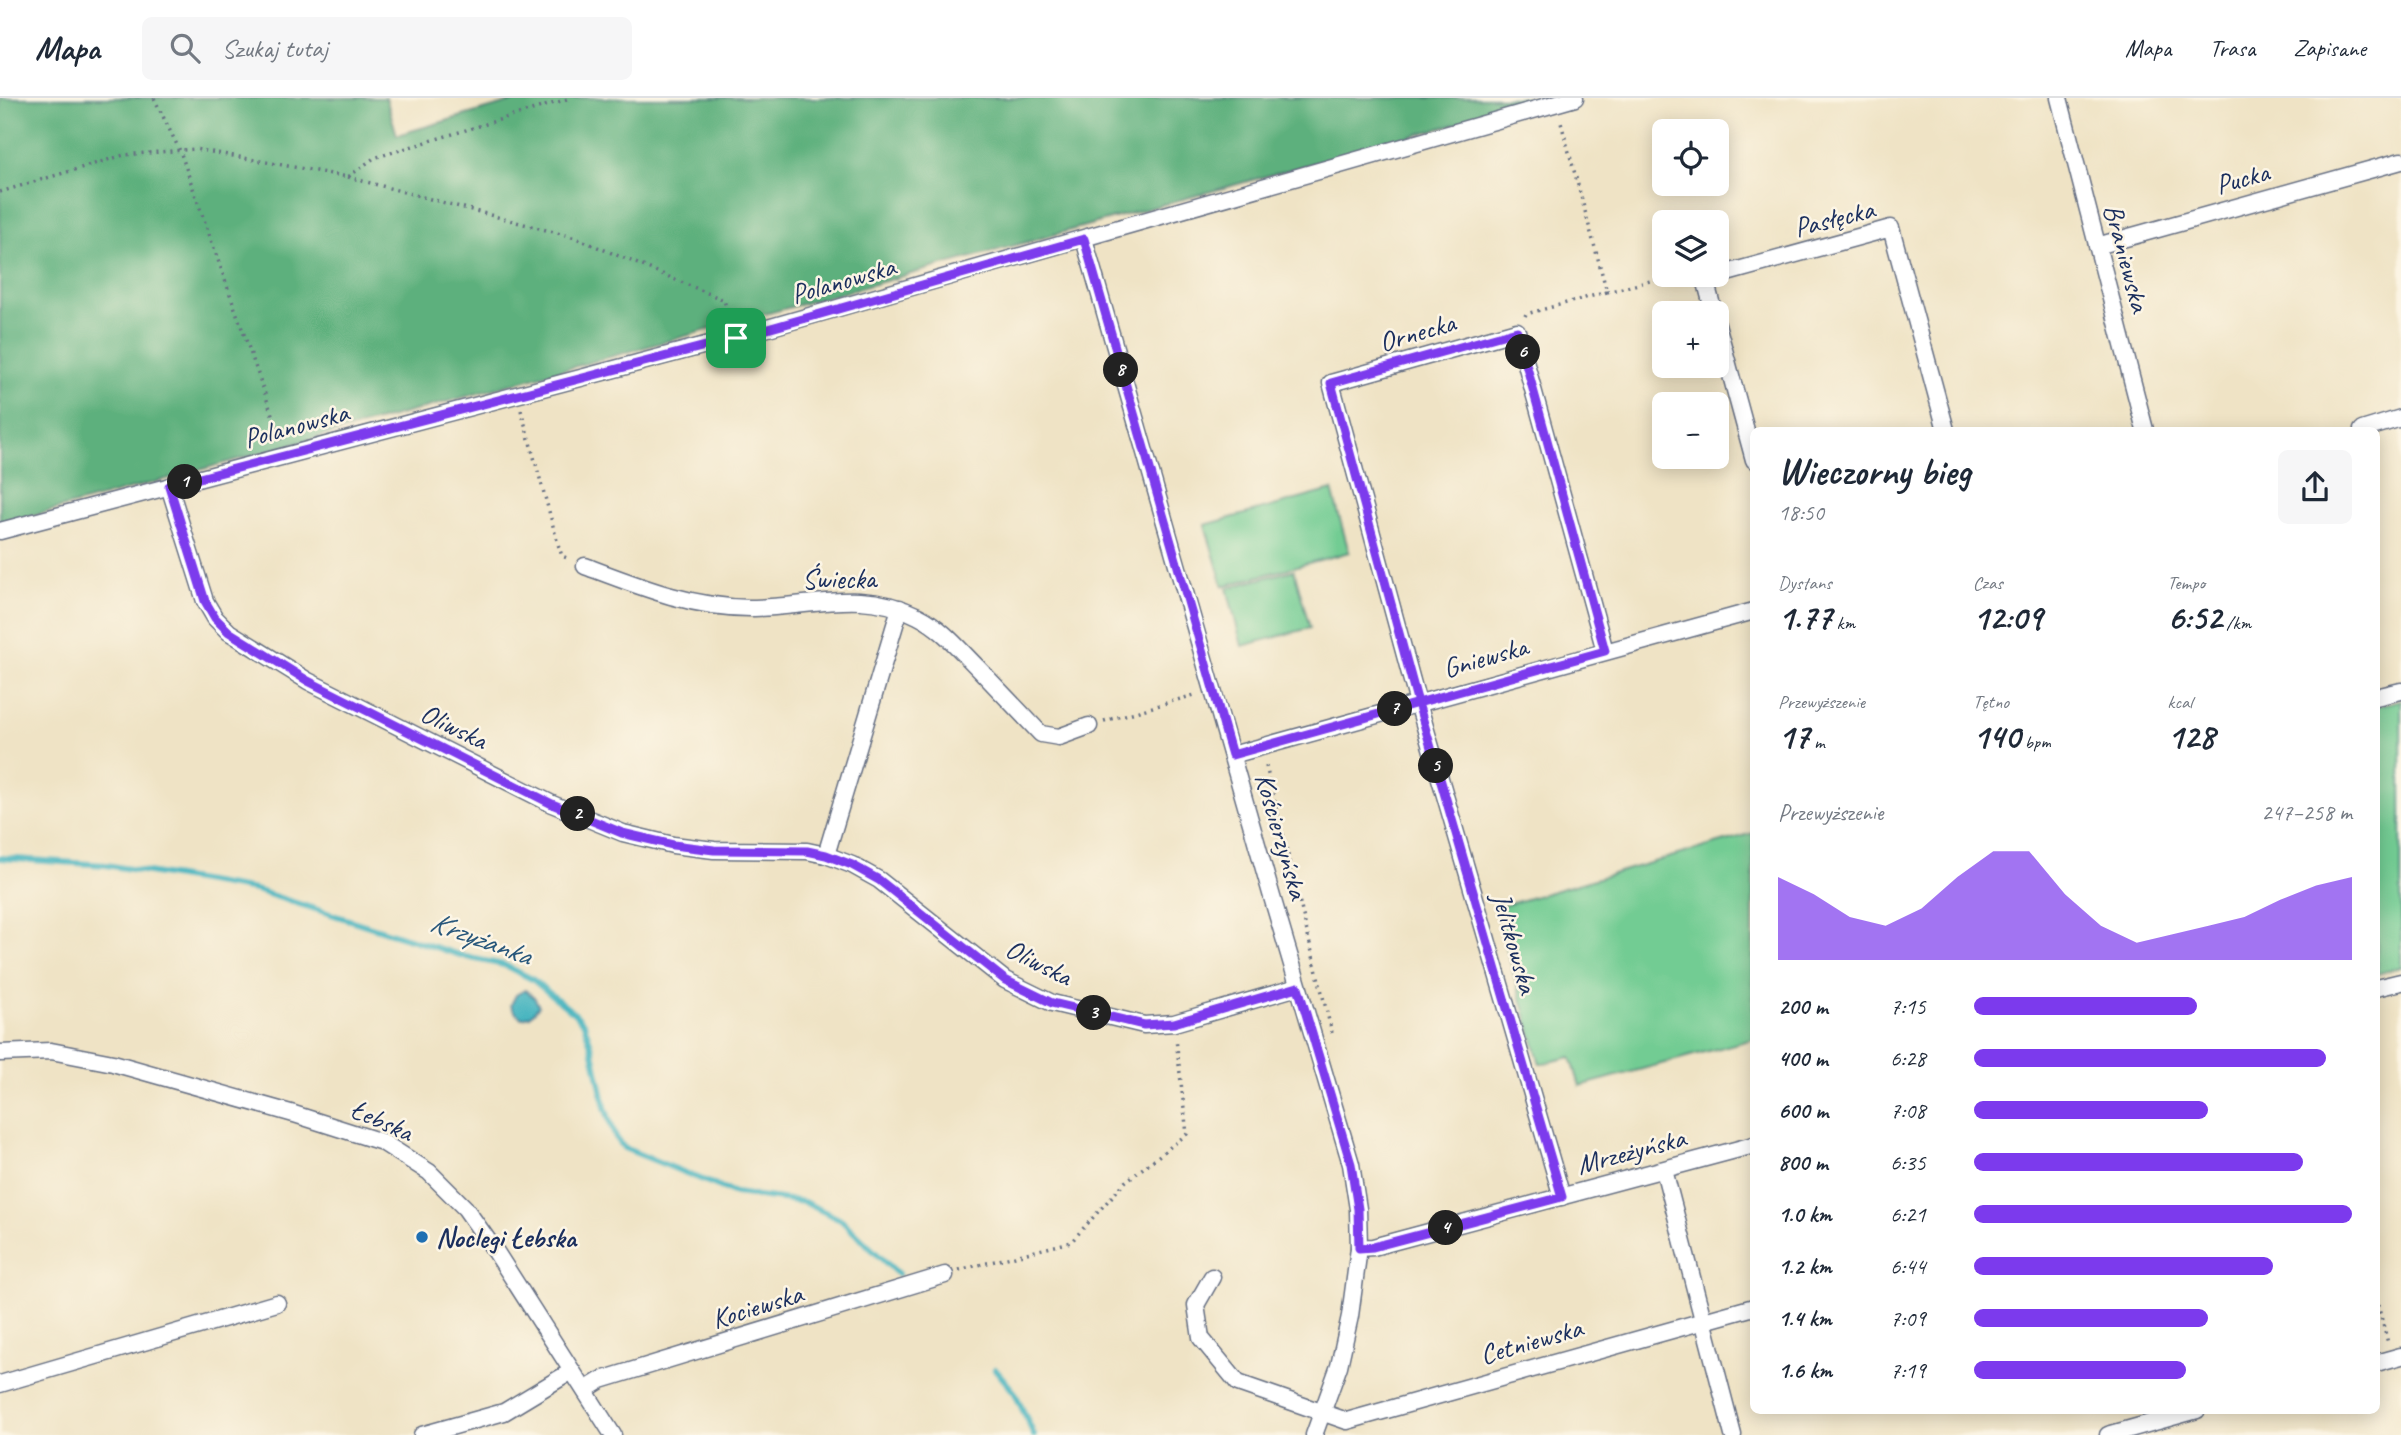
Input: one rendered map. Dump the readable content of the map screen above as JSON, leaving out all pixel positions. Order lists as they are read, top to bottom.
{
  "streets": {
    "street": [
      "Pucka",
      "Pasłęcka",
      "Braniewska",
      "Polanowska",
      "Ornecka",
      "Świecka",
      "Gniewska",
      "Oliwska",
      "Kościerzyńska",
      "Jelitkowska",
      "Łebska",
      "Mrzeżyńska",
      "Kociewska",
      "Cetniewska"
    ]
  },
  "crossings": [
    ["Pucka", "Braniewska"],
    ["Polanowska", "Oliwska"],
    ["Polanowska", "Kościerzyńska"],
    ["Ornecka", "Gniewska"],
    ["Ornecka", "Jelitkowska"],
    ["Gniewska", "Kościerzyńska"],
    ["Gniewska", "Jelitkowska"],
    ["Oliwska", "Kościerzyńska"],
    ["Kościerzyńska", "Mrzeżyńska"],
    ["Kościerzyńska", "Cetniewska"],
    ["Jelitkowska", "Mrzeżyńska"],
    ["Łebska", "Kociewska"]
  ],
  "water": ["Krzyżanka"],
  "places": ["Noclegi Łebska"],
  "page": {
    "header": "Mapa",
    "search": "Szukaj tutaj",
    "nav": ["Mapa", "Trasa", "Zapisane"],
    "map_buttons": ["+", "−"],
    "pins": [
      "6",
      "8",
      "1",
      "7",
      "5",
      "2",
      "3",
      "4"
    ],
    "heading": ["Wieczorny bieg", "18:50"],
    "stats": [
      ["Dystans", "1.77 km"],
      ["Czas", "12:09"],
      ["Tempo", "6:52 /km"],
      ["Przewyższenie", "17 m"],
      ["Tętno", "140 bpm"],
      ["kcal", "128"]
    ],
    "chart": ["Przewyższenie", "247–258 m"],
    "list": [
      {
        "name": "200 m",
        "note": "7:15"
      },
      {
        "name": "400 m",
        "note": "6:28"
      },
      {
        "name": "600 m",
        "note": "7:08"
      },
      {
        "name": "800 m",
        "note": "6:35"
      },
      {
        "name": "1.0 km",
        "note": "6:21"
      },
      {
        "name": "1.2 km",
        "note": "6:44"
      },
      {
        "name": "1.4 km",
        "note": "7:09"
      },
      {
        "name": "1.6 km",
        "note": "7:19"
      }
    ]
  }
}
